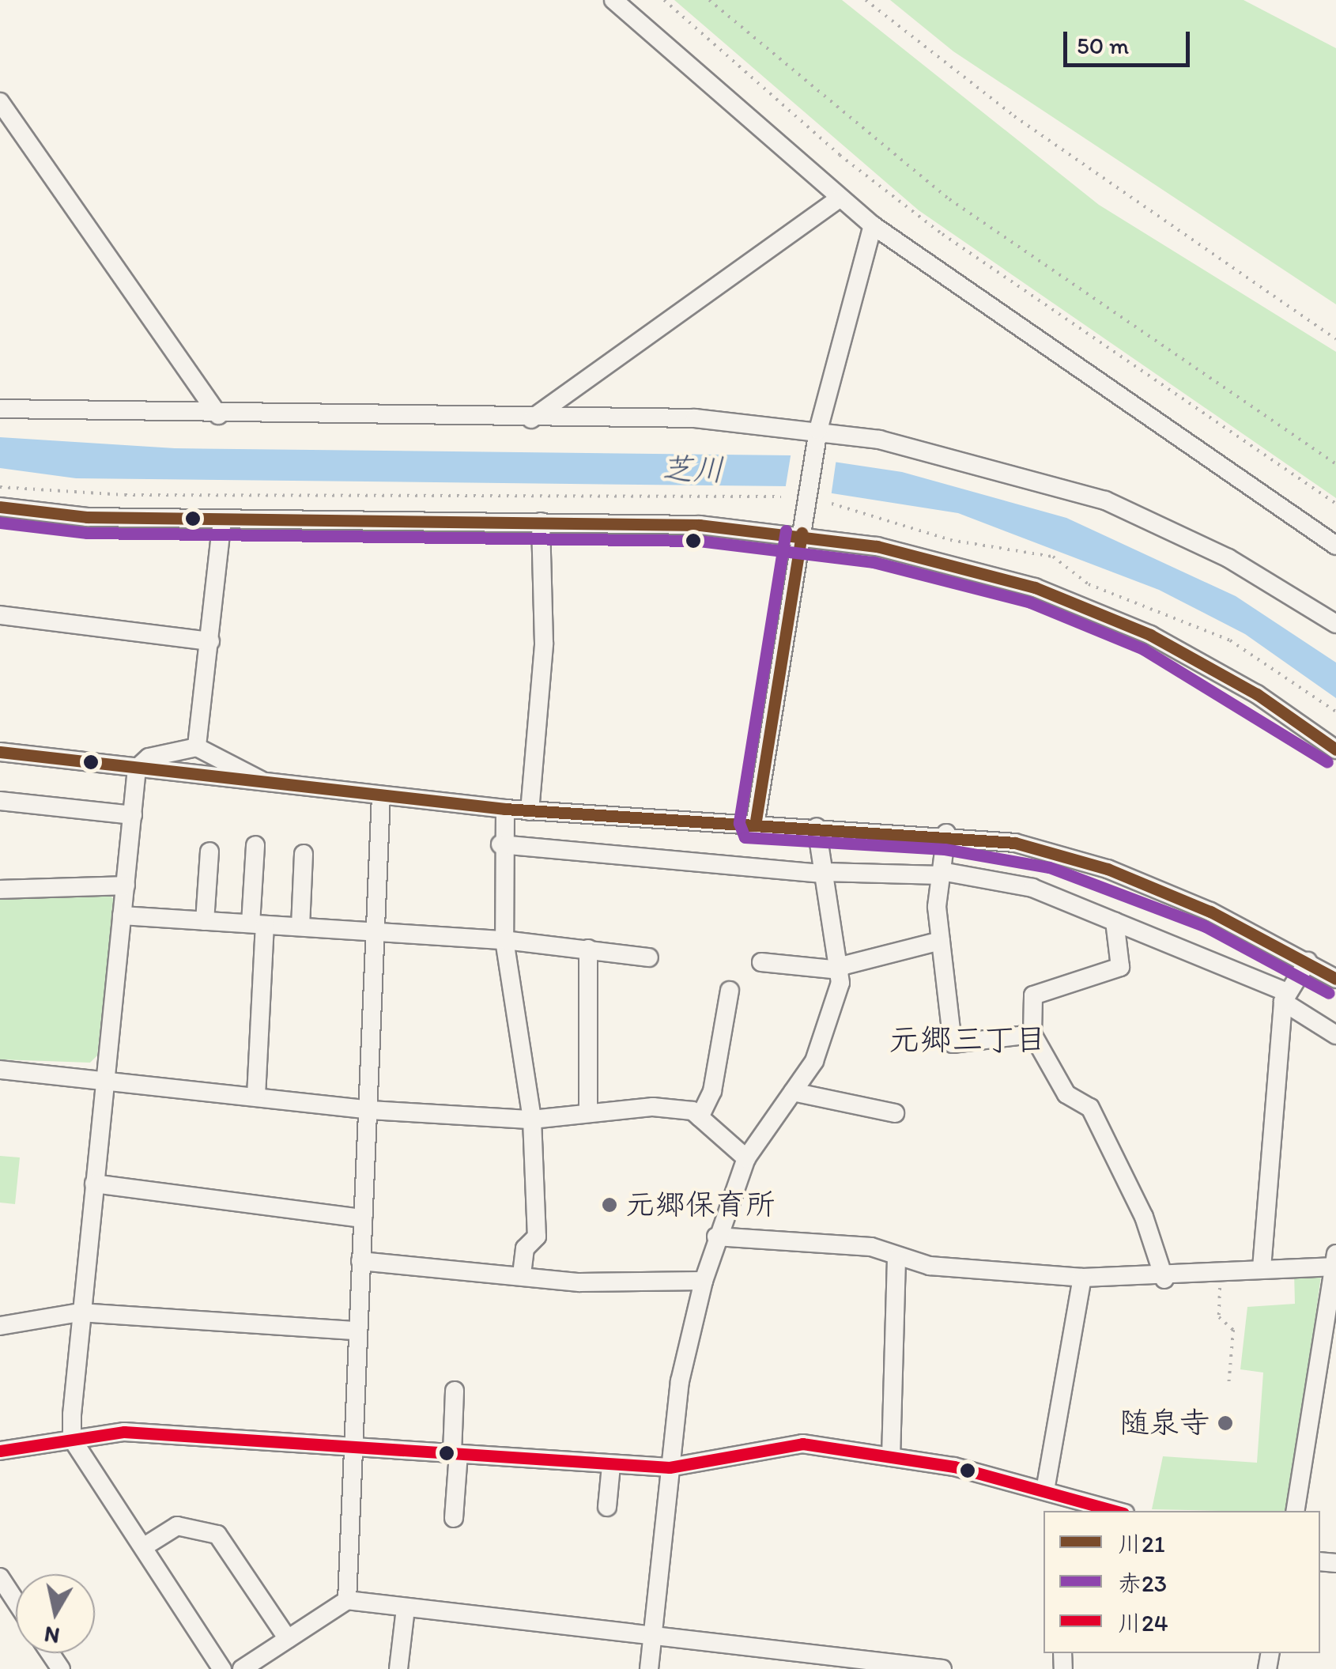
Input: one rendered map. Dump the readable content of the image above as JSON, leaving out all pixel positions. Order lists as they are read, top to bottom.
{
  "districts": ["元郷三丁目"],
  "water": ["芝川"],
  "places": ["元郷保育所", "随泉寺"],
  "lines": ["transit line 川21", "transit line 赤23", "transit line 川24"],
  "legend": ["川21", "赤23", "川24"],
  "scale_bar": "50 m",
  "north": "bottom"
}
